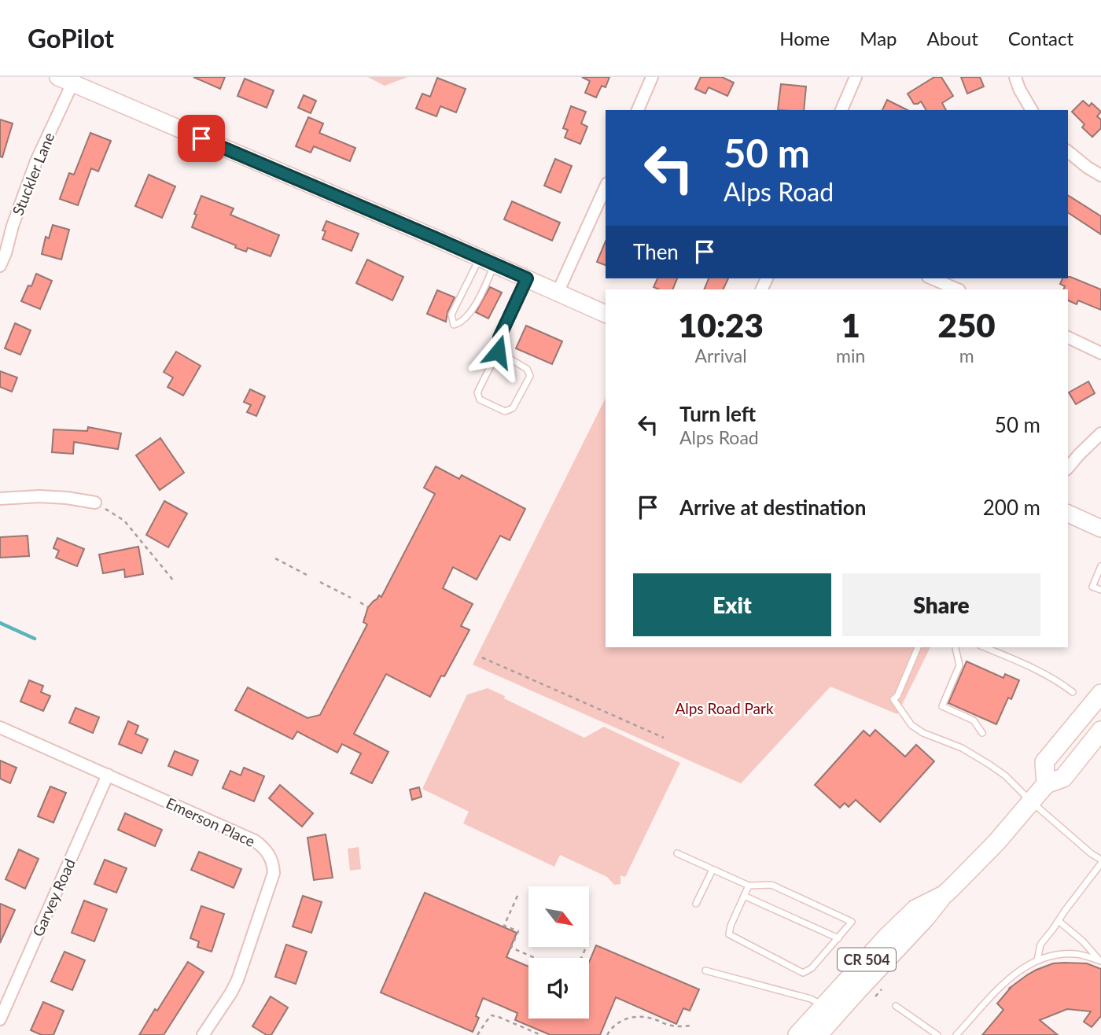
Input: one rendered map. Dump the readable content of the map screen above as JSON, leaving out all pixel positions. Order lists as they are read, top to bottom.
{
  "streets": {
    "main road": ["CR 504"],
    "street": ["Stuckler Lane", "Emerson Place", "Garvey Road"]
  },
  "crossings": [
    ["Emerson Place", "Garvey Road"]
  ],
  "parks": ["Alps Road Park"],
  "north": "bottom right",
  "page": {
    "header": "GoPilot",
    "nav": [
      "Home",
      "Map",
      "About",
      "Contact"
    ],
    "turn": ["50 m", "Alps Road"],
    "then": "Then",
    "eta": [
      "10:23",
      "Arrival",
      "1",
      "min",
      "250",
      "m"
    ],
    "list": [
      {
        "name": "Turn left",
        "note": "Alps Road",
        "value": "50 m"
      },
      {
        "name": "Arrive at destination",
        "value": "200 m"
      }
    ],
    "buttons": ["Exit", "Share"]
  }
}
